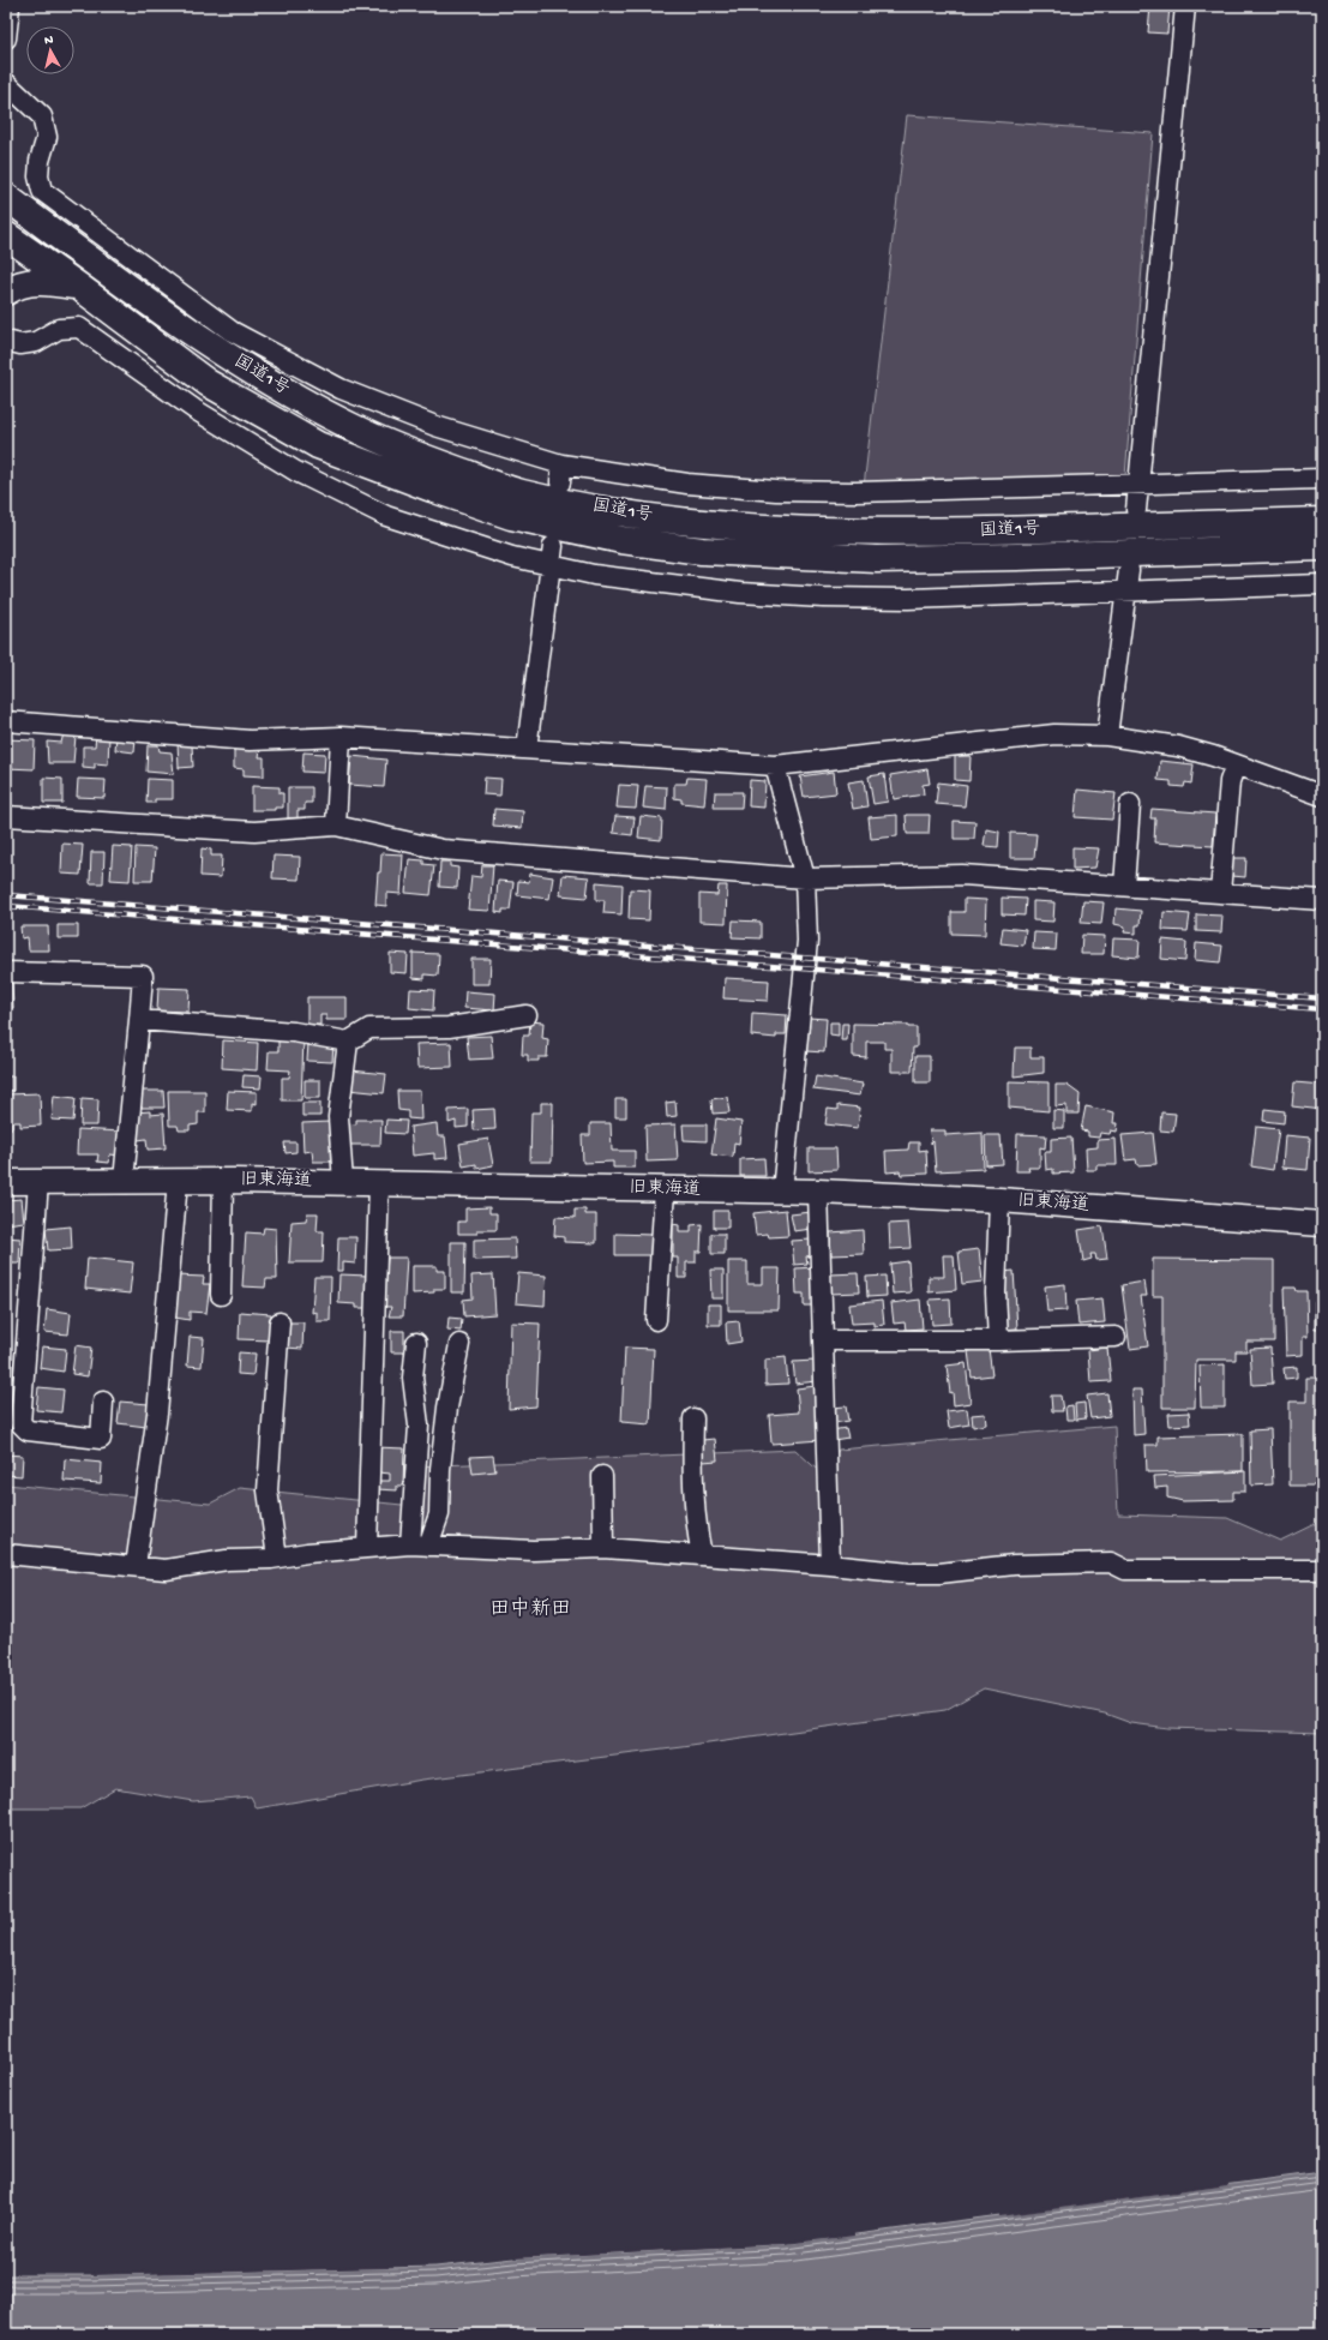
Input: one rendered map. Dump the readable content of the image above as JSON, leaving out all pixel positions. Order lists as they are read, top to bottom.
{
  "streets": {
    "highway": ["国道1号"],
    "main road": ["旧東海道"]
  },
  "districts": ["田中新田"],
  "north": "top"
}
